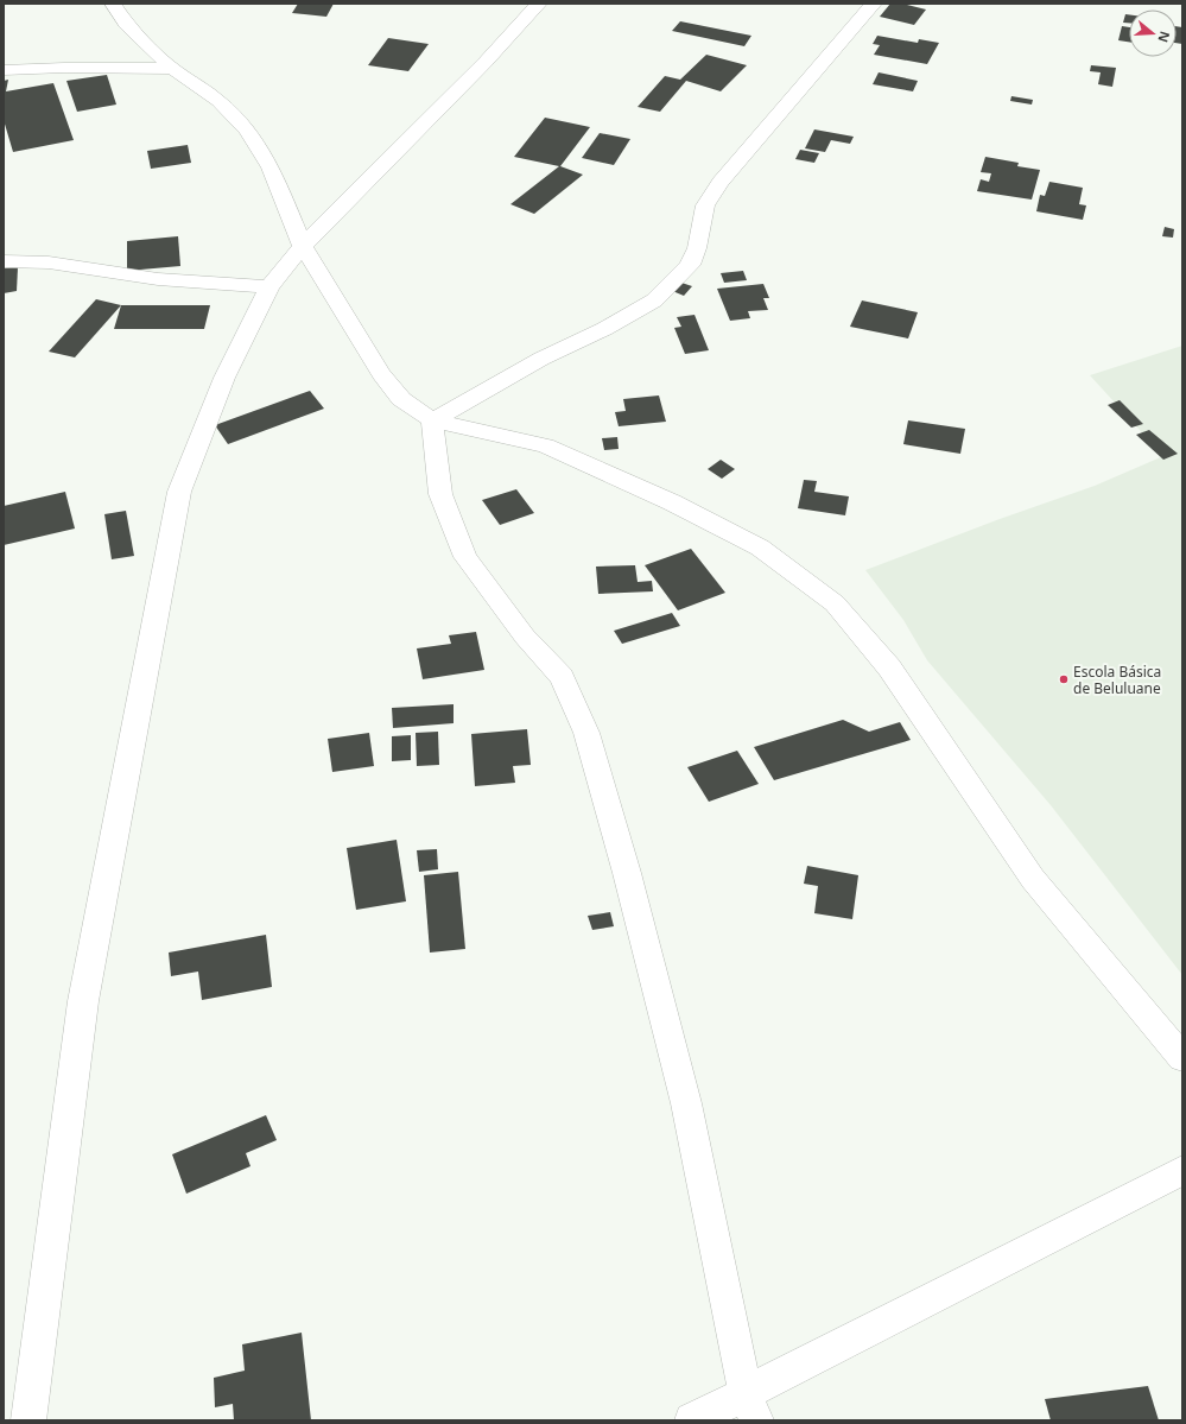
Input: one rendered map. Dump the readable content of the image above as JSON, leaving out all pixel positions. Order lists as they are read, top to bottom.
{
  "places": ["Escola Básica de Beluluane"],
  "north": "right"
}
